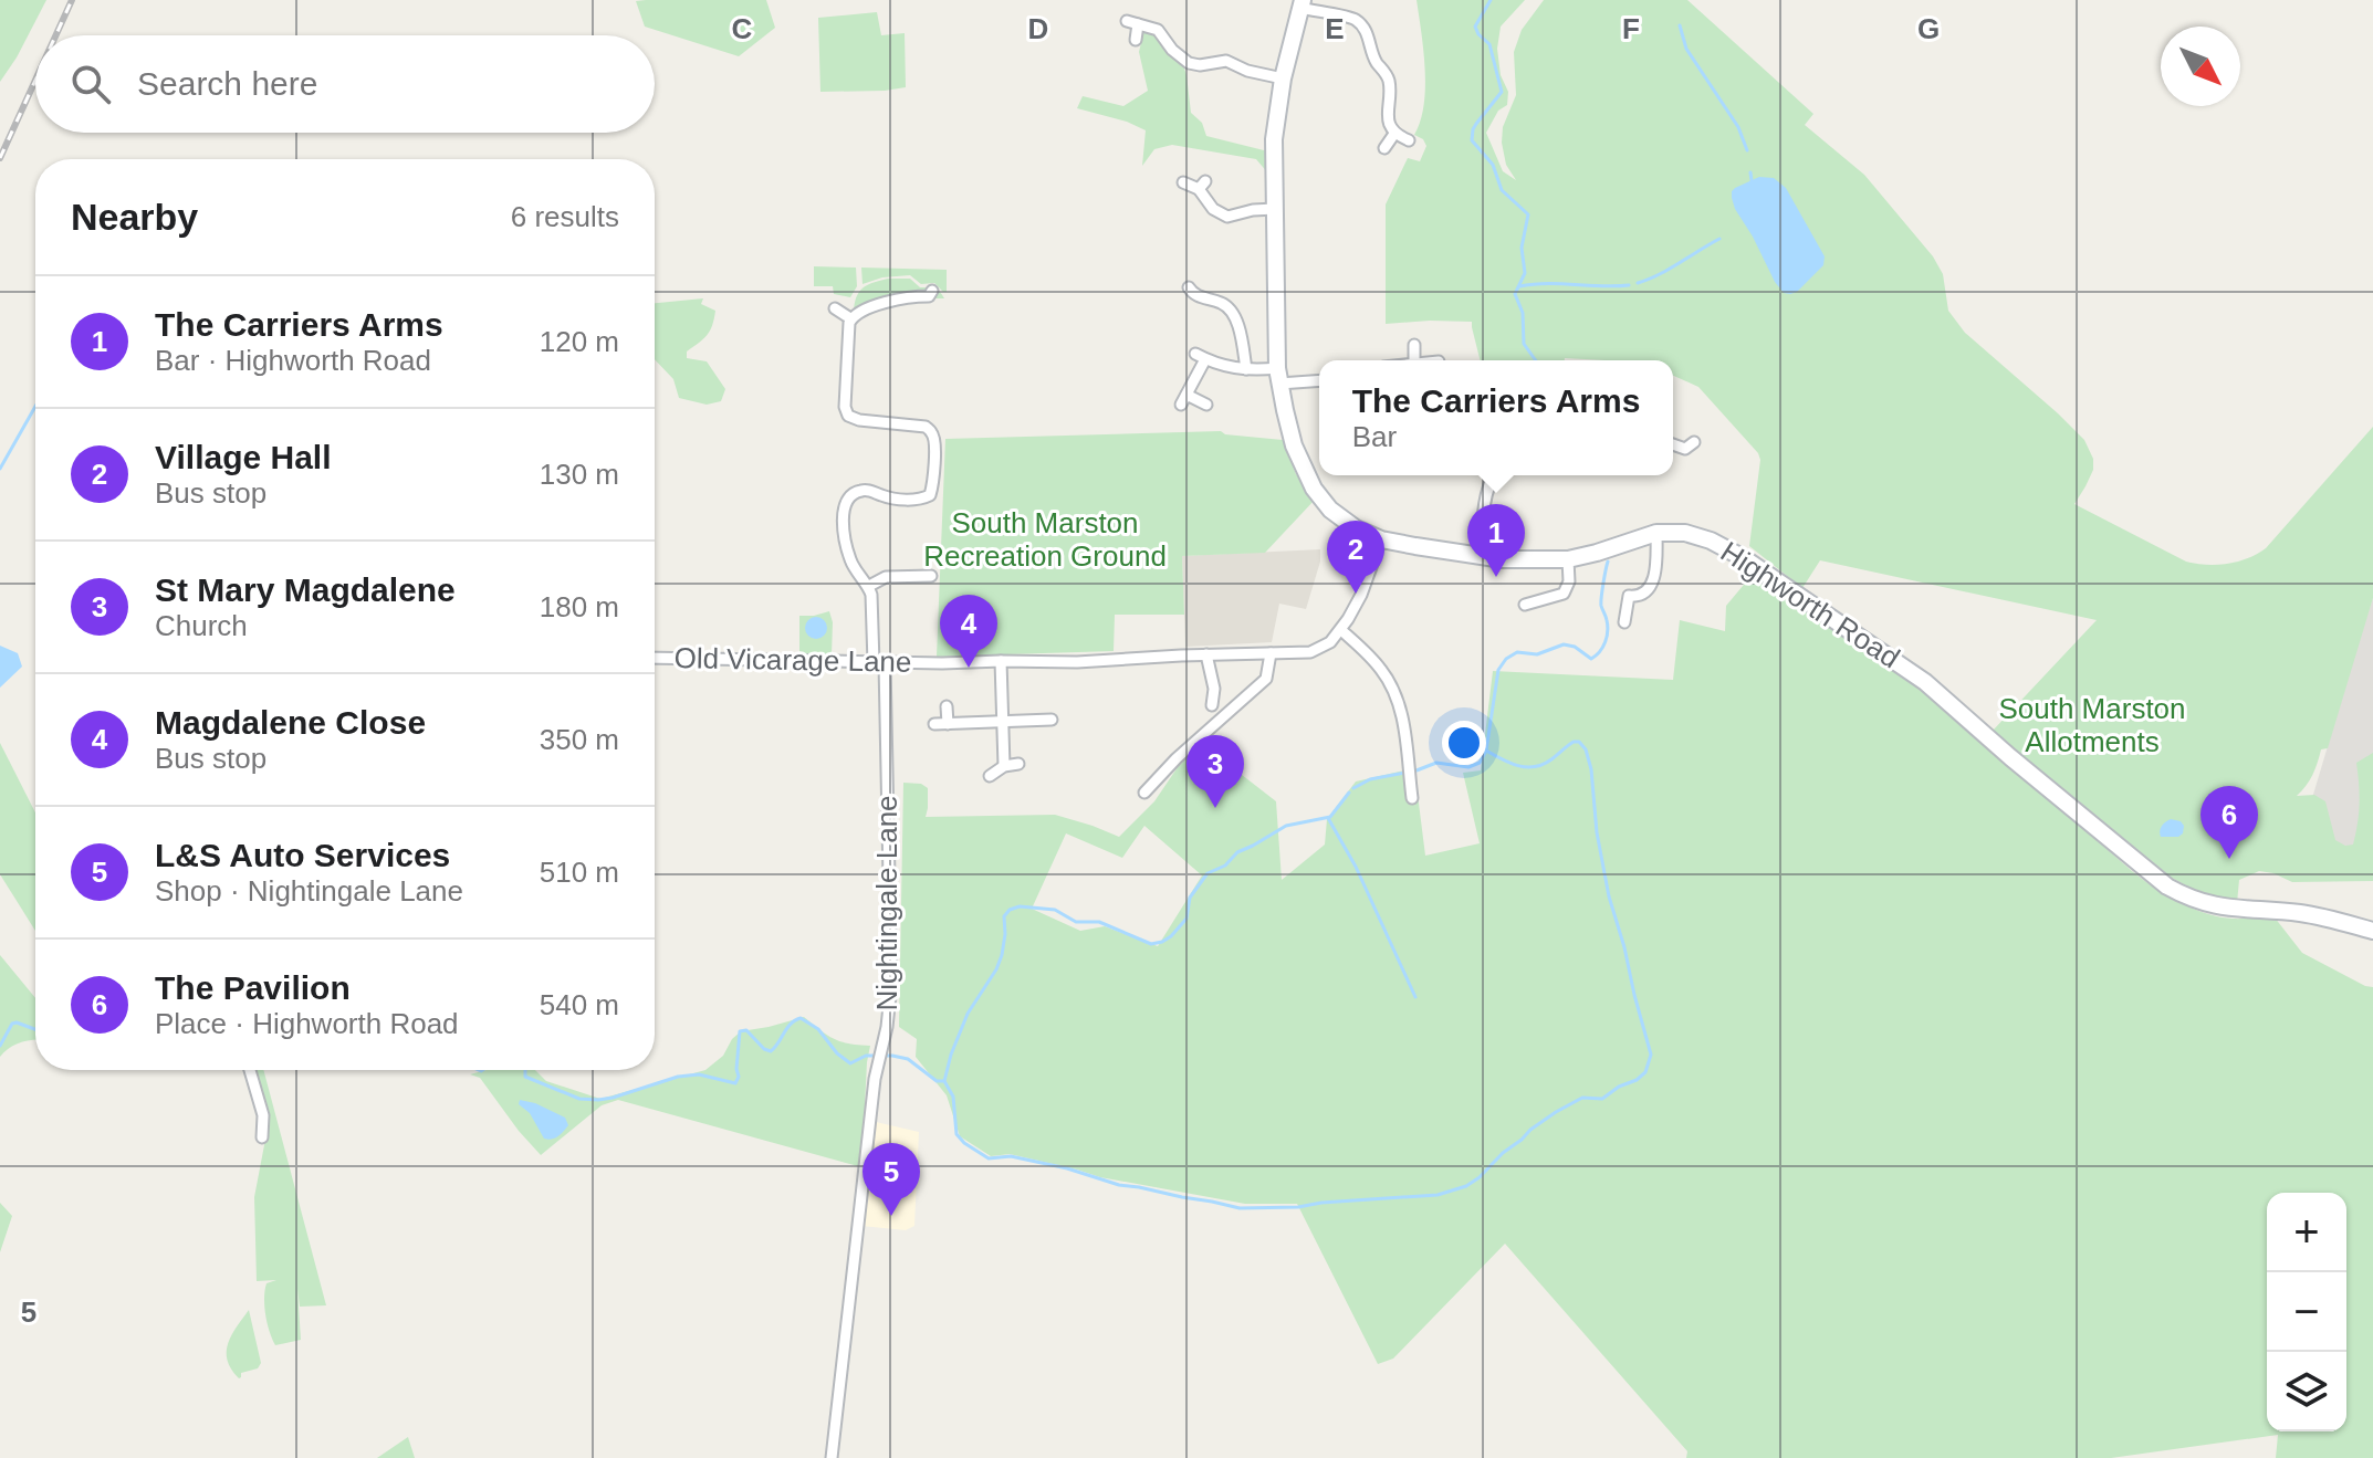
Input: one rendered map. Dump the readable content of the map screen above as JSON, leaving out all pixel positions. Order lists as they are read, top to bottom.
{
  "streets": {
    "street": ["Highworth Road", "Old Vicarage Lane", "Nightingale Lane"]
  },
  "crossings": [
    ["Old Vicarage Lane", "Nightingale Lane"]
  ],
  "parks": ["South Marston Recreation Ground", "South Marston Allotments"],
  "north": "bottom right",
  "page": {
    "search": "Search here",
    "heading": ["Nearby", "6 results"],
    "list": [
      {
        "mark": "1",
        "name": "The Carriers Arms",
        "note": "Bar · Highworth Road",
        "value": "120 m"
      },
      {
        "mark": "2",
        "name": "Village Hall",
        "note": "Bus stop",
        "value": "130 m"
      },
      {
        "mark": "3",
        "name": "St Mary Magdalene",
        "note": "Church",
        "value": "180 m"
      },
      {
        "mark": "4",
        "name": "Magdalene Close",
        "note": "Bus stop",
        "value": "350 m"
      },
      {
        "mark": "5",
        "name": "L&S Auto Services",
        "note": "Shop · Nightingale Lane",
        "value": "510 m"
      },
      {
        "mark": "6",
        "name": "The Pavilion",
        "note": "Place · Highworth Road",
        "value": "540 m"
      }
    ],
    "popup": ["The Carriers Arms", "Bar"],
    "pins": [
      "1",
      "2",
      "4",
      "3",
      "6",
      "5"
    ],
    "map_buttons": ["+", "−"]
  },
  "grid": {
    "columns": [
      "C",
      "D",
      "E",
      "F",
      "G"
    ],
    "rows": ["5"]
  }
}
